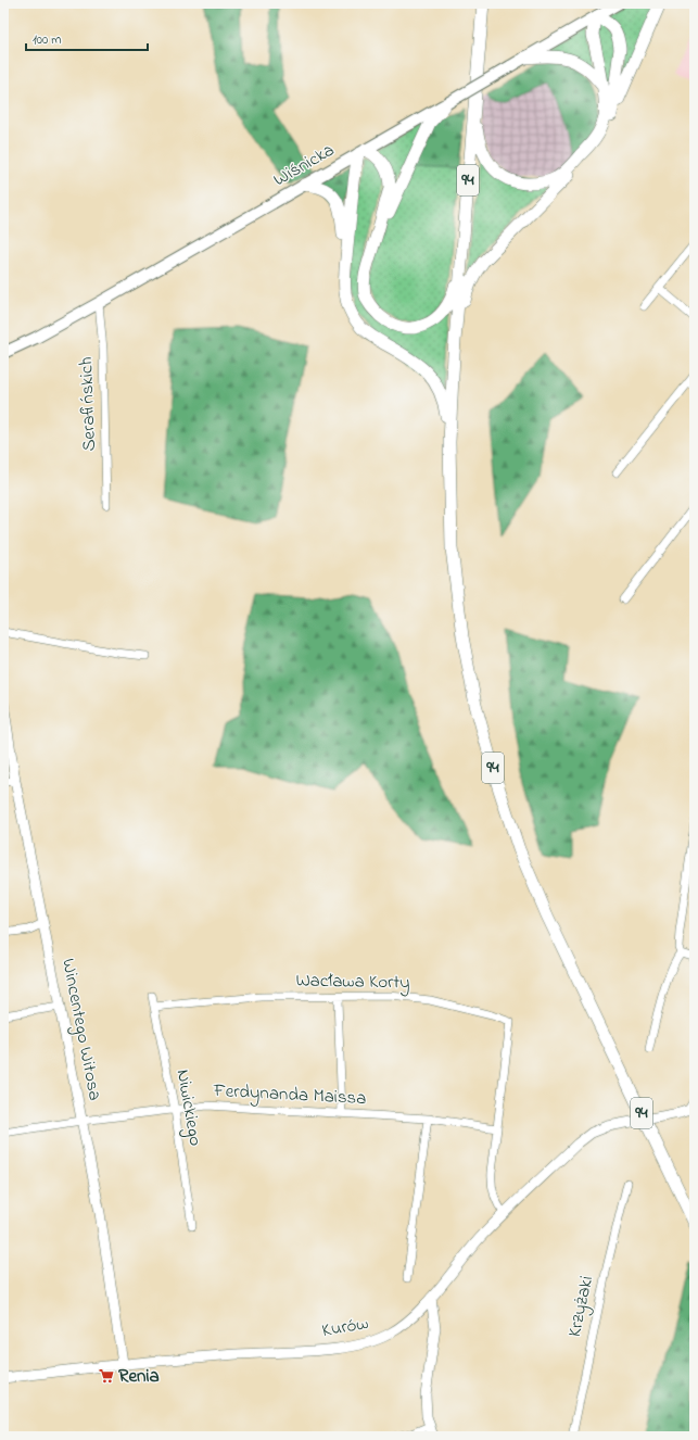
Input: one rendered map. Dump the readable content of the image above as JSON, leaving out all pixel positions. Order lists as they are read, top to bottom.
{
  "streets": {
    "main road": ["Wiśnicka", "94"],
    "street": [
      "Serafińskich",
      "Wacława Korty",
      "Wincentego Witosa",
      "Ferdynanda Maissa",
      "Niwickiego",
      "Krzyżaki",
      "Kurów"
    ]
  },
  "crossings": [
    ["Wiśnicka", "Serafińskich"],
    ["Wacława Korty", "Ferdynanda Maissa"],
    ["Wacława Korty", "Niwickiego"],
    ["Wacława Korty", "Kurów"],
    ["Wincentego Witosa", "Ferdynanda Maissa"],
    ["Wincentego Witosa", "Kurów"],
    ["Ferdynanda Maissa", "Niwickiego"]
  ],
  "places": {
    "supermarket": ["Renia"]
  },
  "scale_bar": "100 m"
}
